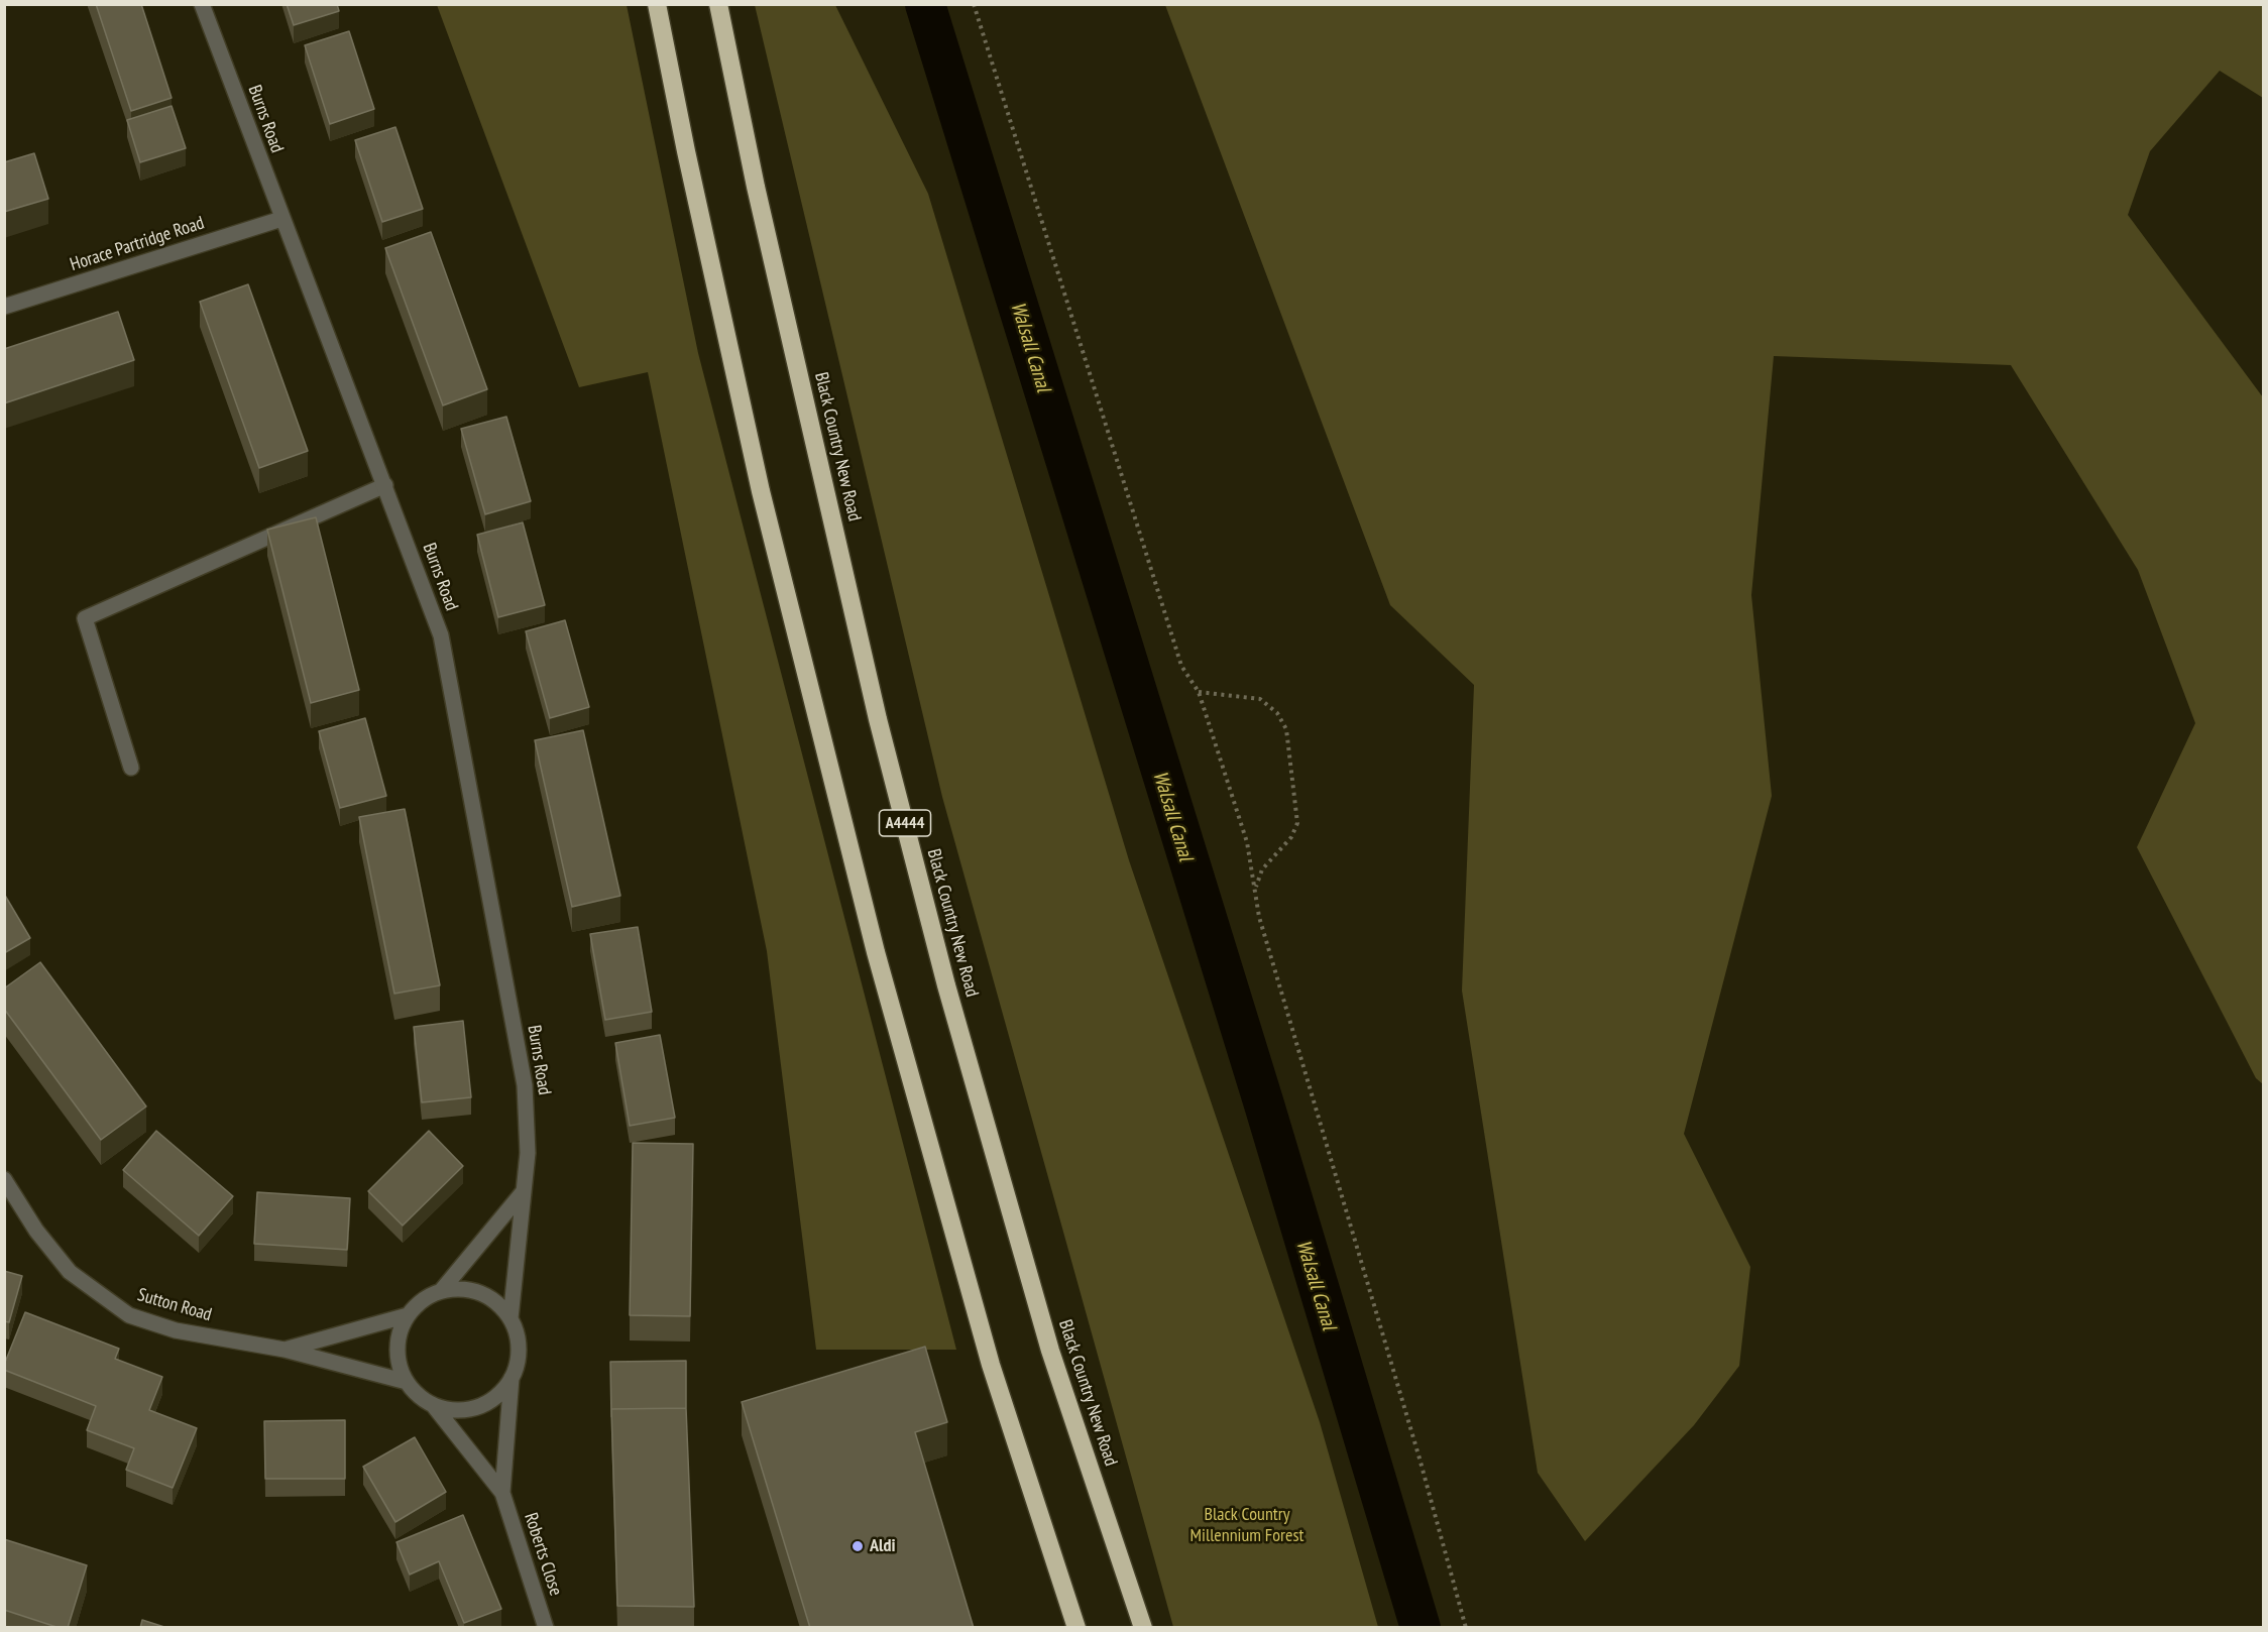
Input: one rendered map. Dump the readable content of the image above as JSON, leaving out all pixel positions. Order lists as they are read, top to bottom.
{
  "streets": {
    "highway": ["Black Country New Road", "A4444"],
    "street": [
      "Burns Road",
      "Horace Partridge Road",
      "Sutton Road",
      "Roberts Close"
    ]
  },
  "crossings": [
    ["Burns Road", "Horace Partridge Road"],
    ["Burns Road", "Sutton Road"],
    ["Burns Road", "Roberts Close"],
    ["Sutton Road", "Roberts Close"]
  ],
  "water": ["Walsall Canal"],
  "parks": ["Black Country Millennium Forest"],
  "places": ["Aldi"]
}
